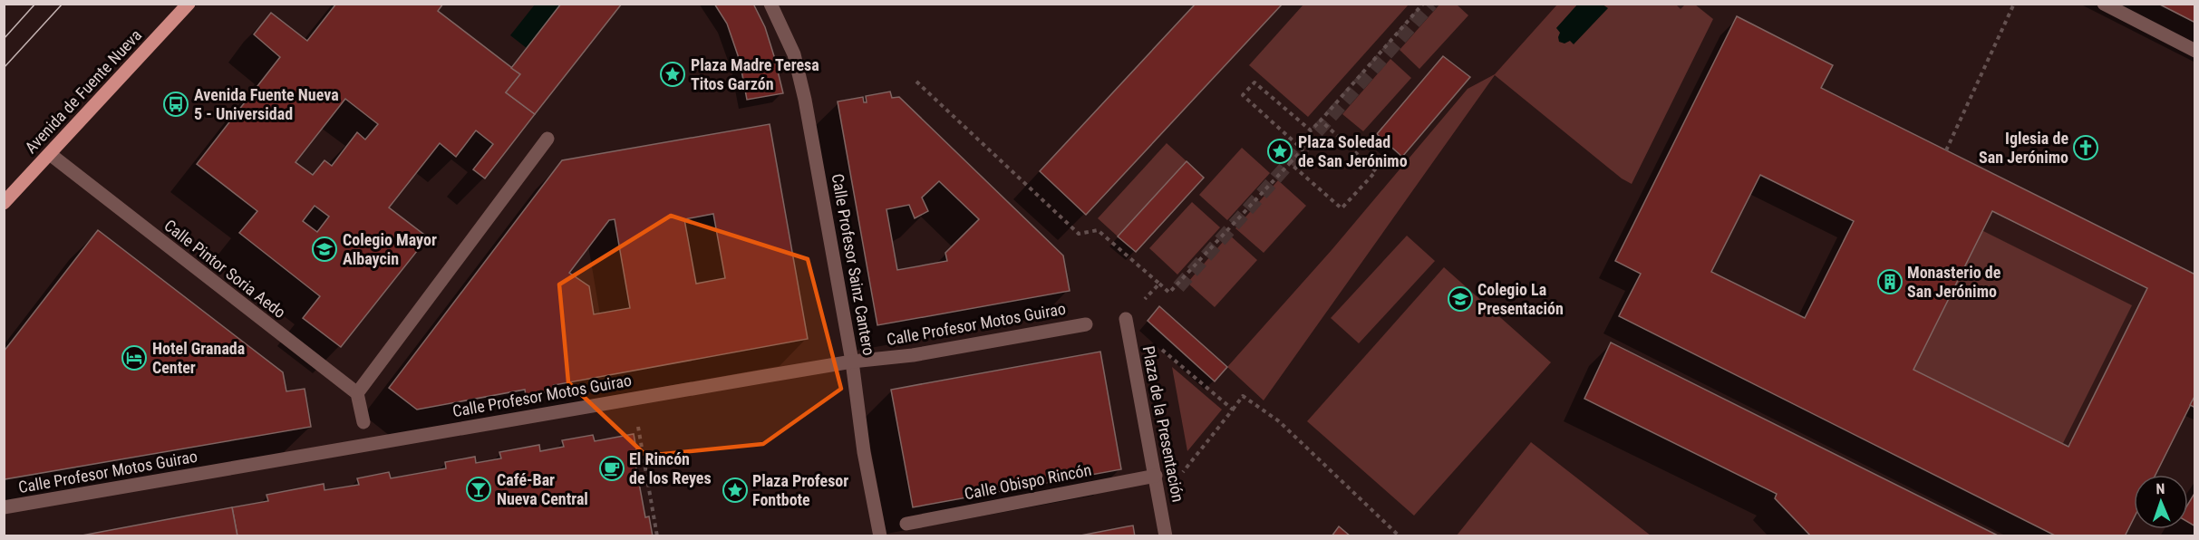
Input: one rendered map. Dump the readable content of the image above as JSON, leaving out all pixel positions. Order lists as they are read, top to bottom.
{
  "streets": {
    "main road": ["Avenida de Fuente Nueva"],
    "street": [
      "Calle Profesor Sainz Cantero",
      "Calle Pintor Soria Aedo",
      "Calle Profesor Motos Guirao",
      "Plaza de la Presentación",
      "Calle Obispo Rincón"
    ]
  },
  "crossings": [
    ["Avenida de Fuente Nueva", "Calle Pintor Soria Aedo"],
    ["Calle Profesor Sainz Cantero", "Calle Profesor Motos Guirao"],
    ["Plaza de la Presentación", "Calle Obispo Rincón"]
  ],
  "places": {
    "place": ["Plaza Madre Teresa Titos Garzón", "Plaza Soledad de San Jerónimo", "Plaza Profesor Fontbote"],
    "bus stop": ["Avenida Fuente Nueva 5 - Universidad"],
    "church": ["Iglesia de San Jerónimo"],
    "school or university": ["Colegio Mayor Albaycin", "Colegio La Presentación"],
    "building": ["Monasterio de San Jerónimo"],
    "hotel": ["Hotel Granada Center"],
    "cafe": ["El Rincón de los Reyes"],
    "bar": ["Café-Bar Nueva Central"]
  },
  "north": "top"
}
